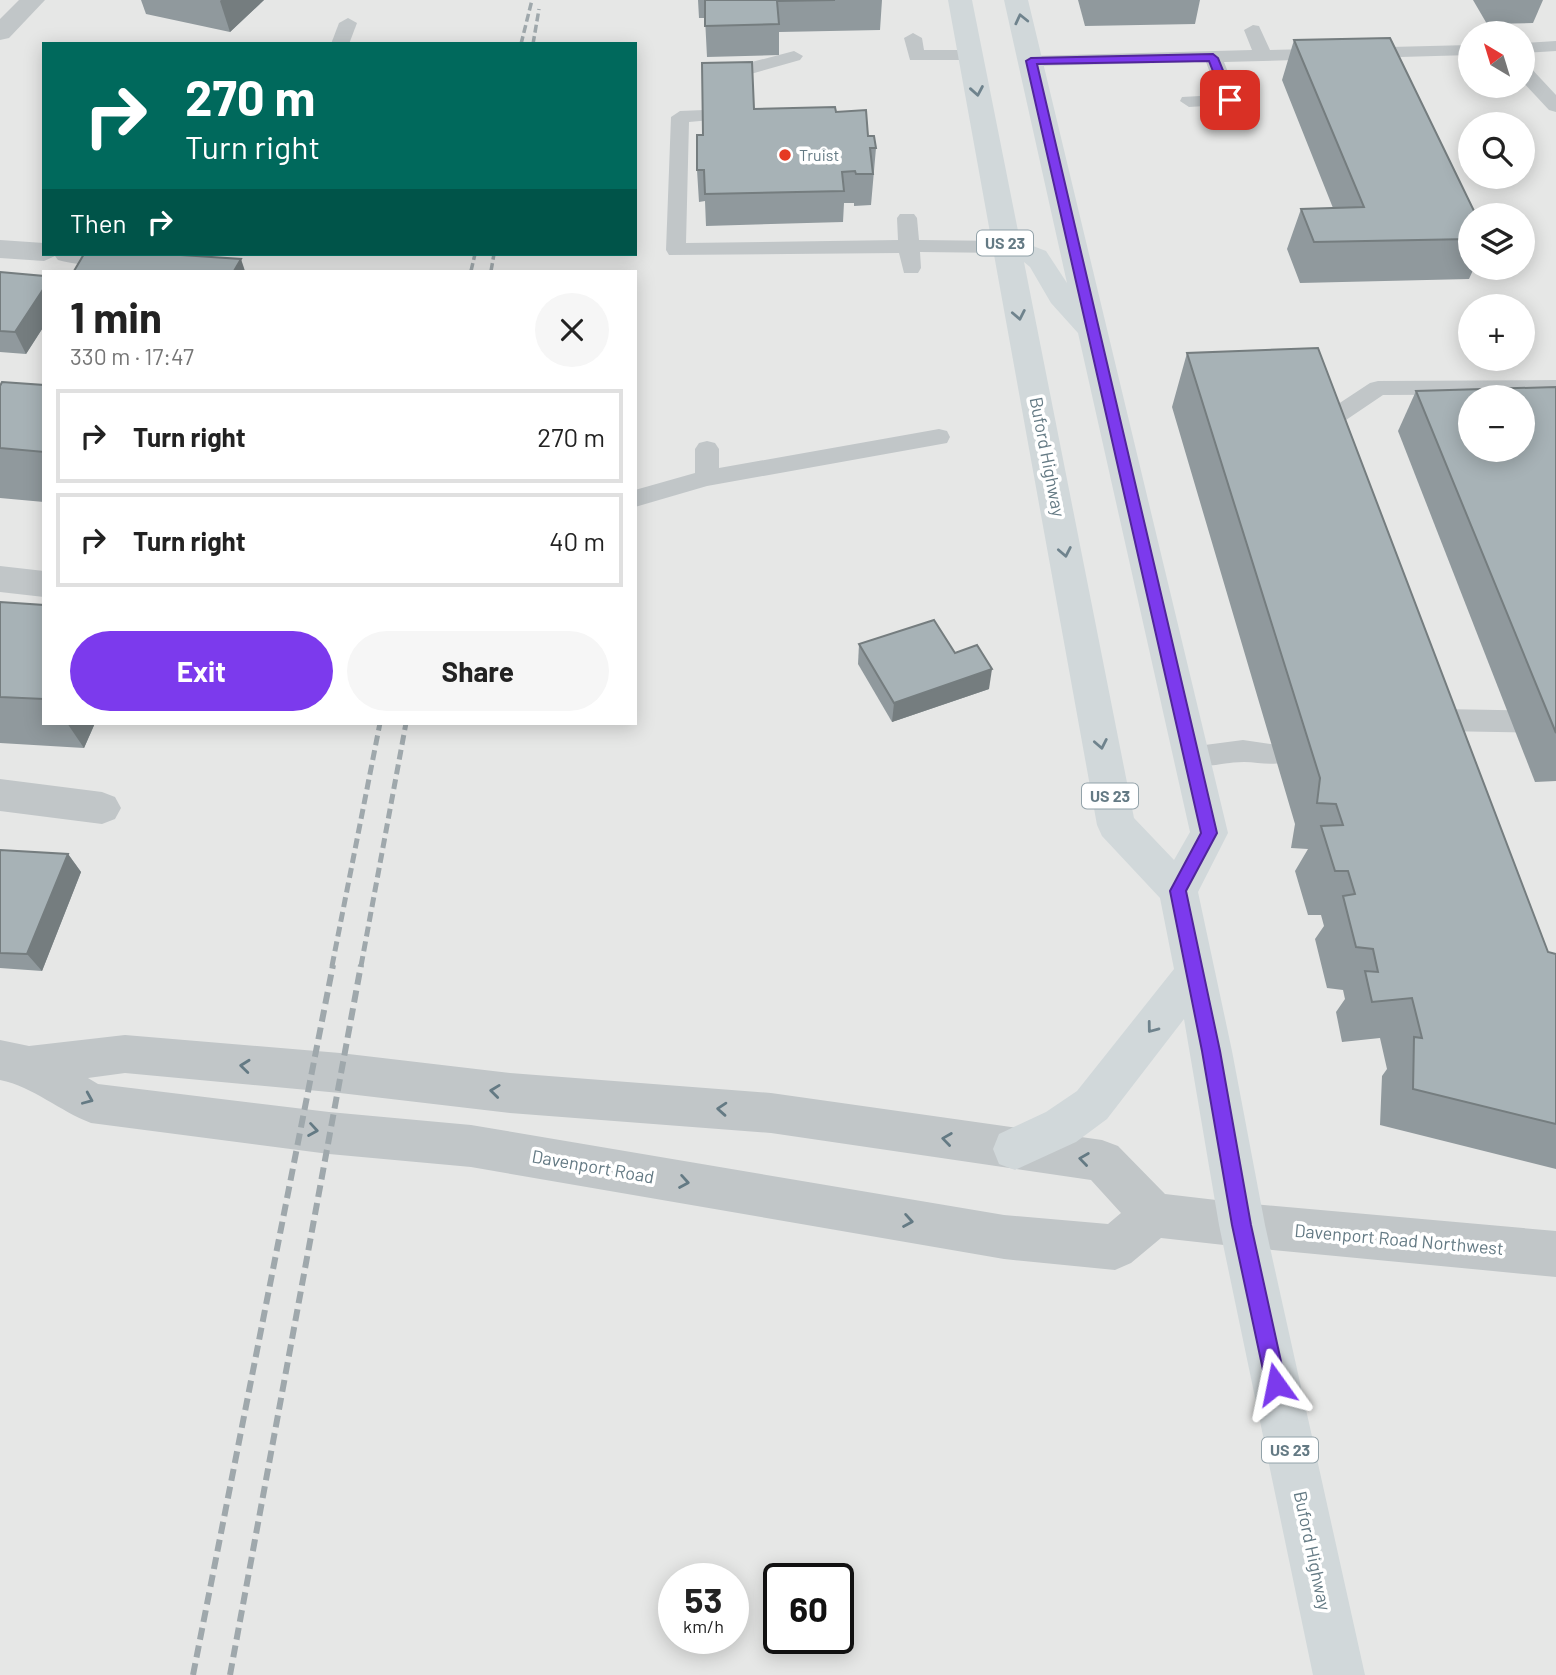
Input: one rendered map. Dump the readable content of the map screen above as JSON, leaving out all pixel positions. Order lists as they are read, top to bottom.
{
  "streets": {
    "main road": ["US 23", "Buford Highway"],
    "street": ["Davenport Road", "Davenport Road Northwest"]
  },
  "crossings": [
    ["Buford Highway", "Davenport Road Northwest"]
  ],
  "places": ["Truist"],
  "north": "top left",
  "page": {
    "map_buttons": ["+", "−"],
    "turn": ["270 m", "Turn right"],
    "then": "Then",
    "heading": ["1 min", "330 m · 17:47"],
    "list": [
      {
        "name": "Turn right",
        "value": "270 m"
      },
      {
        "name": "Turn right",
        "value": "40 m"
      }
    ],
    "buttons": ["Exit", "Share"],
    "speed": "53 km/h",
    "limit": "60"
  }
}
